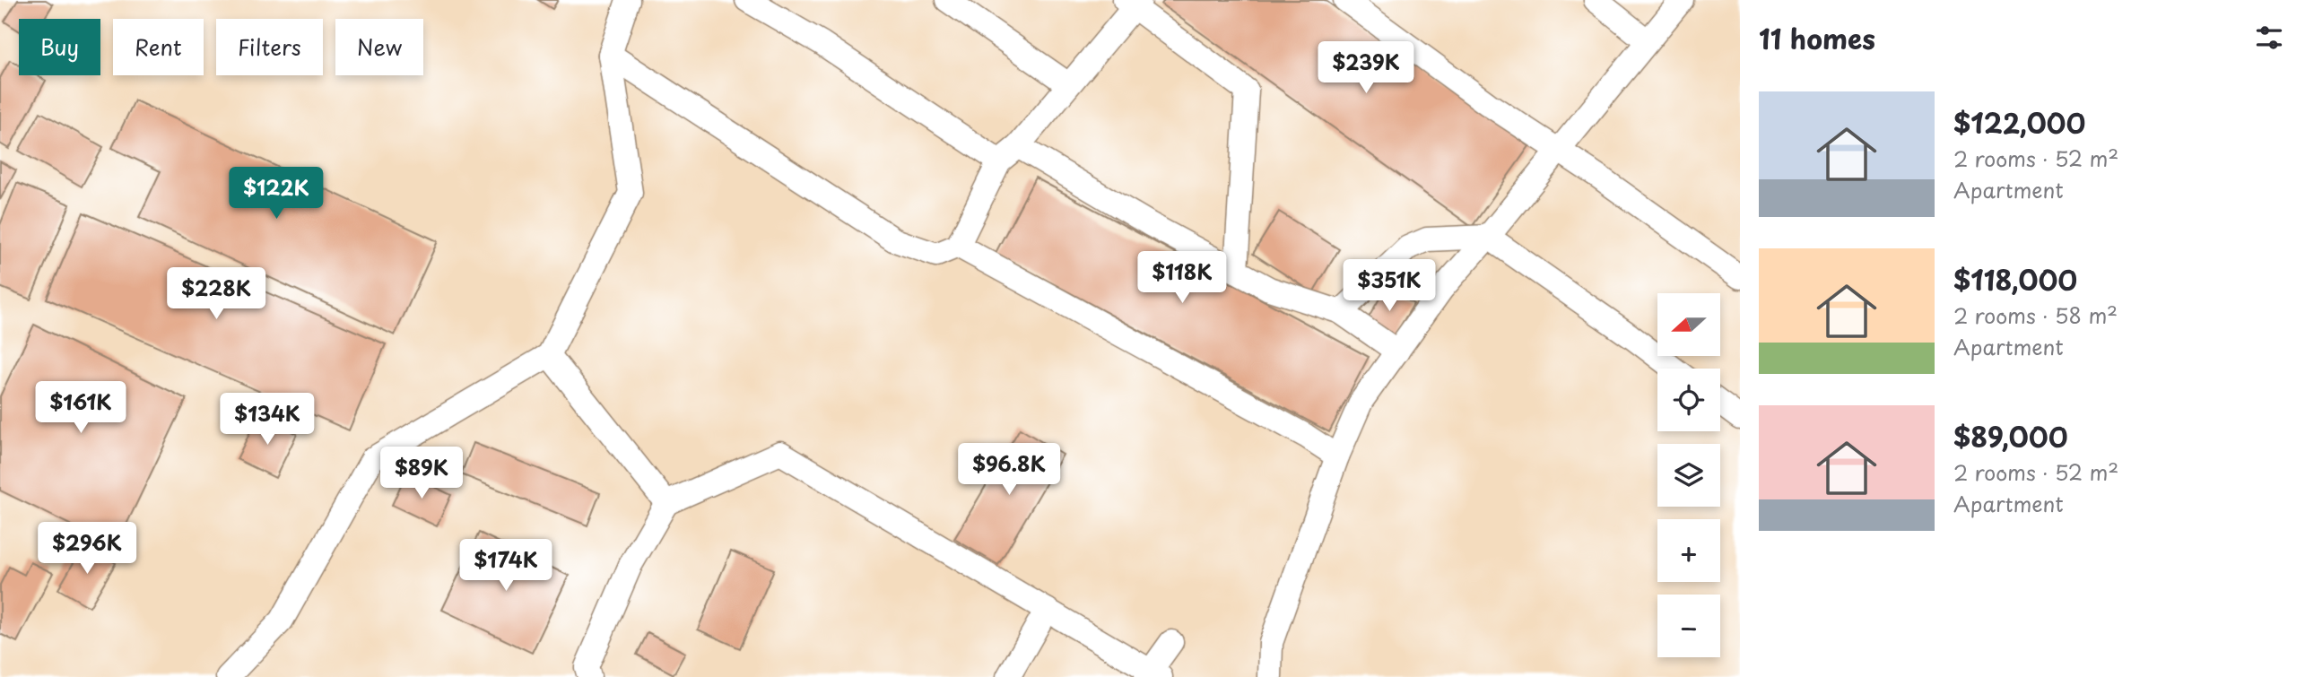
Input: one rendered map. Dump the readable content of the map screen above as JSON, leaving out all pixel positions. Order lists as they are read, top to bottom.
{
  "north": "left",
  "page": {
    "heading": "11 homes",
    "chip": [
      "Buy",
      "Rent",
      "Filters",
      "New"
    ],
    "price": [
      "$239K",
      "$122K",
      "$118K",
      "$351K",
      "$228K",
      "$161K",
      "$134K",
      "$96.8K",
      "$89K",
      "$296K",
      "$174K"
    ],
    "list": [
      {
        "name": "$122,000",
        "note": "2 rooms · 52 m² · Apartment"
      },
      {
        "name": "$118,000",
        "note": "2 rooms · 58 m² · Apartment"
      },
      {
        "name": "$89,000",
        "note": "2 rooms · 52 m² · Apartment"
      }
    ],
    "map_buttons": ["+", "−"]
  }
}
